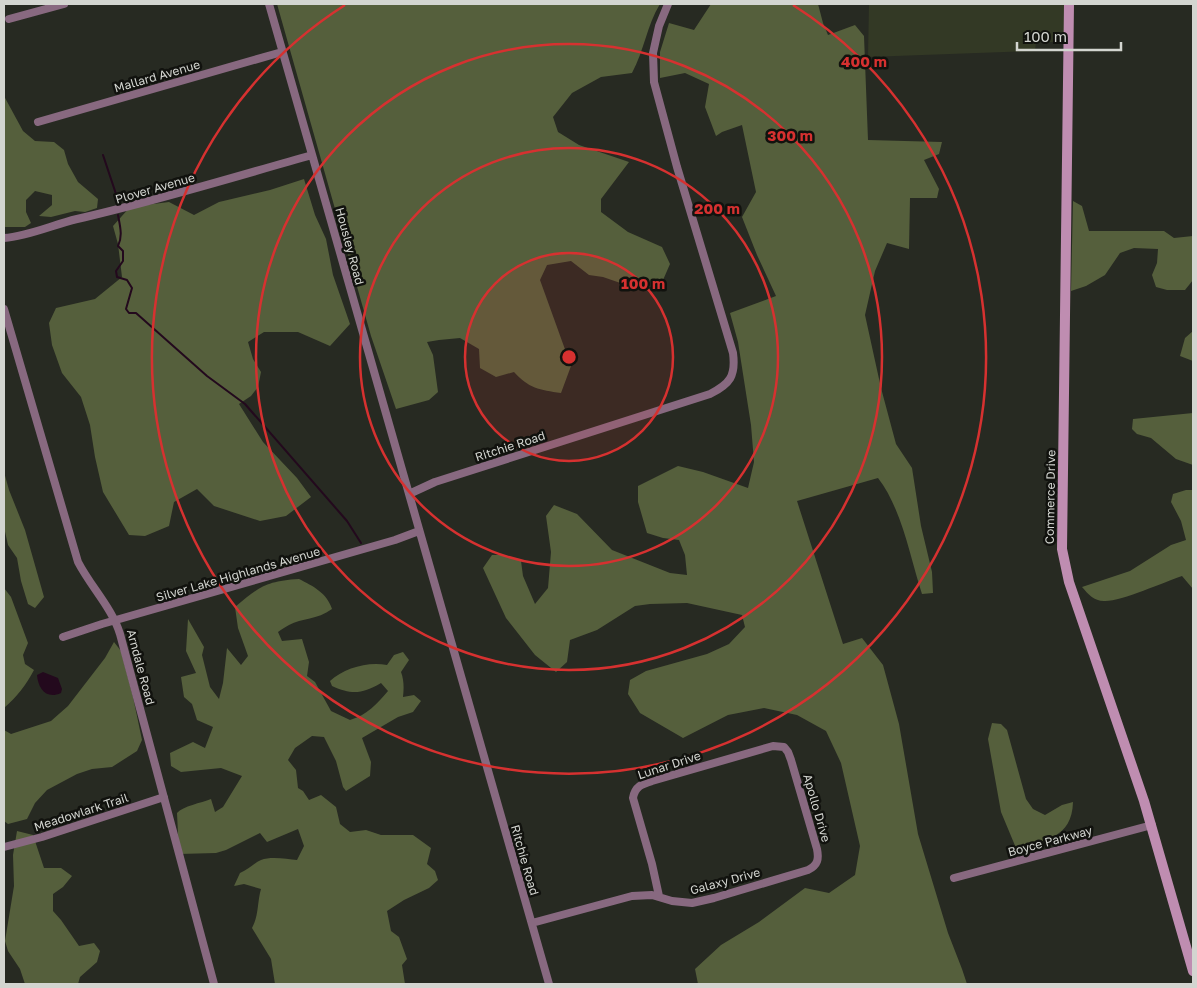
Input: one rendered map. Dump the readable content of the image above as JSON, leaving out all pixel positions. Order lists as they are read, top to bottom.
{
  "streets": {
    "street": [
      "Mallard Avenue",
      "Plover Avenue",
      "Housley Road",
      "Ritchie Road",
      "Commerce Drive",
      "Silver Lake Highlands Avenue",
      "Arndale Road",
      "Lunar Drive",
      "Apollo Drive",
      "Meadowlark Trail",
      "Boyce Parkway",
      "Galaxy Drive"
    ]
  },
  "crossings": [
    ["Mallard Avenue", "Housley Road"],
    ["Plover Avenue", "Housley Road"],
    ["Housley Road", "Ritchie Road"],
    ["Ritchie Road", "Silver Lake Highlands Avenue"],
    ["Ritchie Road", "Galaxy Drive"],
    ["Commerce Drive", "Boyce Parkway"],
    ["Silver Lake Highlands Avenue", "Arndale Road"],
    ["Arndale Road", "Meadowlark Trail"],
    ["Lunar Drive", "Apollo Drive"],
    ["Lunar Drive", "Galaxy Drive"],
    ["Apollo Drive", "Galaxy Drive"]
  ],
  "scale_bar": "100 m",
  "rings": [
    "400 m",
    "300 m",
    "200 m",
    "100 m"
  ]
}
